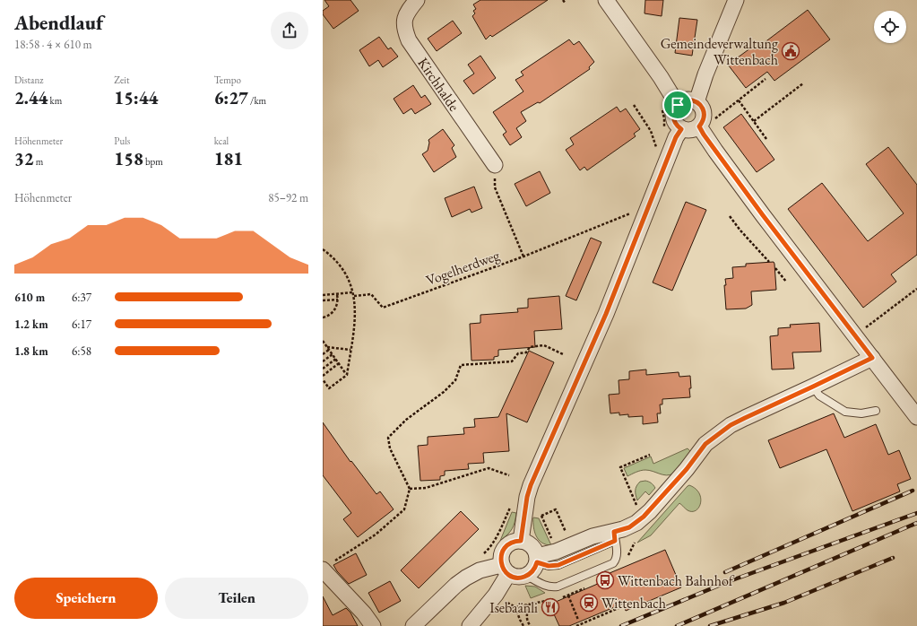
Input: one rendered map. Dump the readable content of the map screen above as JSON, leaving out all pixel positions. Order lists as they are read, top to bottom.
{
  "streets": {
    "street": ["Kirchhalde"],
    "path": ["Vogelherdweg"]
  },
  "places": {
    "public building": ["Gemeindeverwaltung Wittenbach"],
    "bus stop": ["Wittenbach Bahnhof"],
    "station": ["Wittenbach"],
    "restaurant": ["Isebaänli"]
  },
  "page": {
    "heading": ["Abendlauf", "18:58 · 4 × 610 m"],
    "stats": [
      ["Distanz", "2.44 km"],
      ["Zeit", "15:44"],
      ["Tempo", "6:27 /km"],
      ["Höhenmeter", "32 m"],
      ["Puls", "158 bpm"],
      ["kcal", "181"]
    ],
    "chart": ["Höhenmeter", "85–92 m"],
    "list": [
      {
        "name": "610 m",
        "note": "6:37"
      },
      {
        "name": "1.2 km",
        "note": "6:17"
      },
      {
        "name": "1.8 km",
        "note": "6:58"
      }
    ],
    "buttons": ["Speichern", "Teilen"]
  }
}
